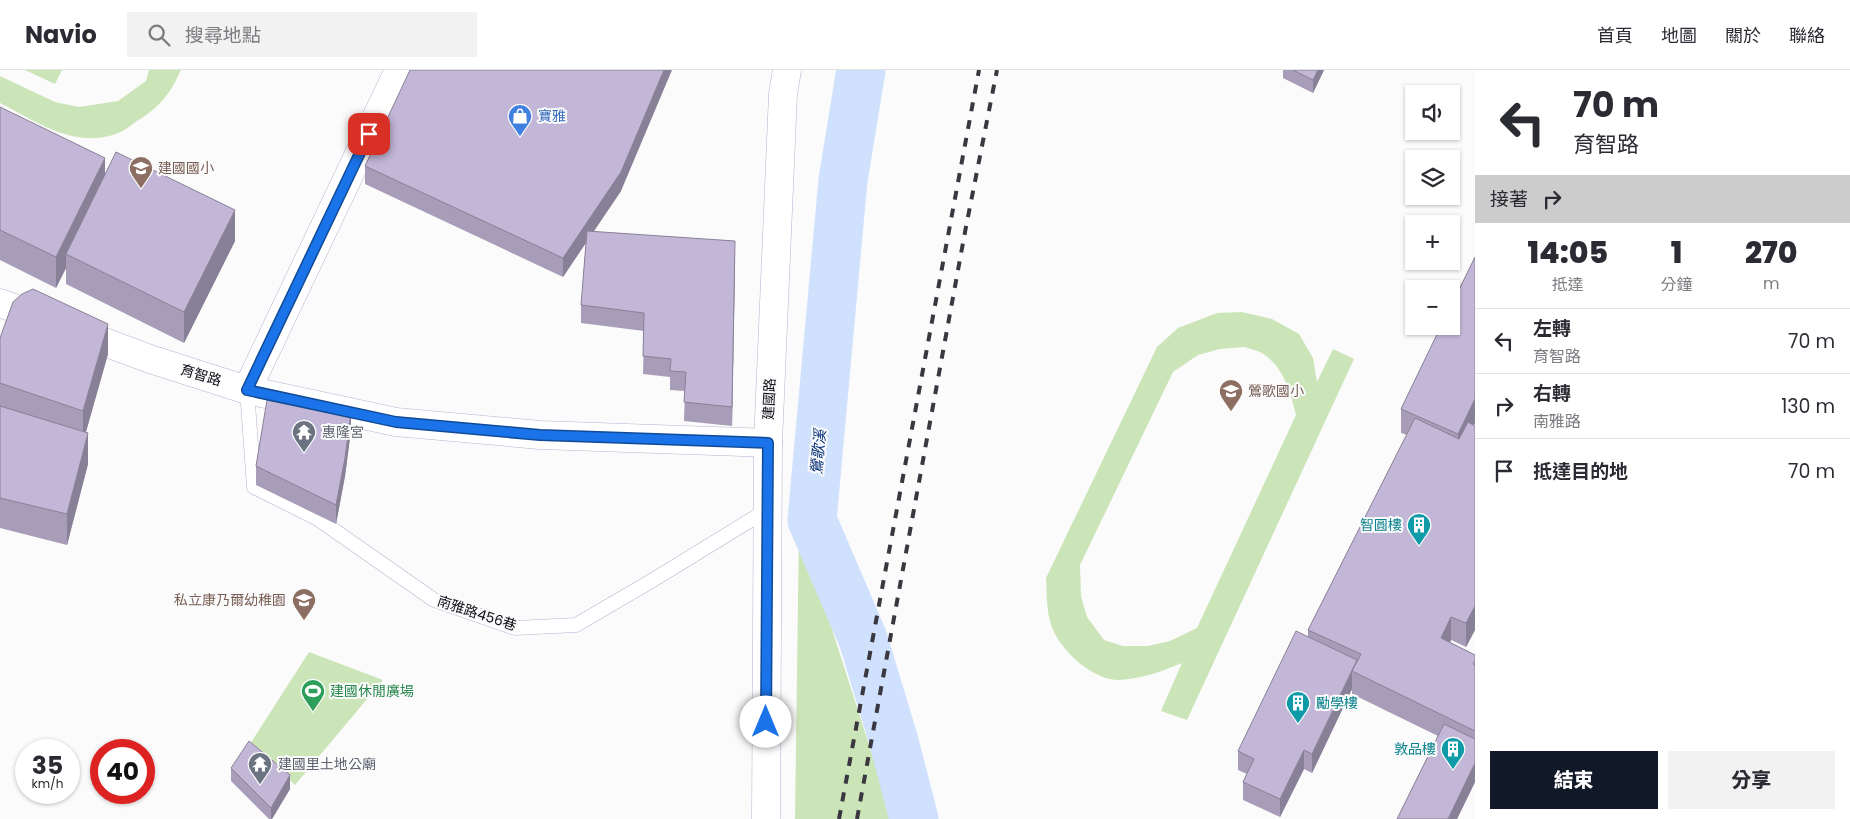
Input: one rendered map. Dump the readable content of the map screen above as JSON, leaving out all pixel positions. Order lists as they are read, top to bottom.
{
  "streets": {
    "street": ["育智路", "建國路"],
    "lane": ["南雅路456巷"]
  },
  "crossings": [
    ["育智路", "建國路"],
    ["育智路", "南雅路456巷"],
    ["建國路", "南雅路456巷"]
  ],
  "water": ["鶯歌溪"],
  "places": {
    "shop": ["寶雅"],
    "school or university": ["建國國小", "鶯歌國小", "私立康乃爾幼稚園"],
    "temple": ["惠隆宮", "建國里土地公廟"],
    "building": ["智圓樓", "勵學樓", "敦品樓"],
    "sports": ["建國休閒廣場"]
  },
  "page": {
    "header": "Navio",
    "search": "搜尋地點",
    "nav": [
      "首頁",
      "地圖",
      "關於",
      "聯絡"
    ],
    "turn": ["70 m", "育智路"],
    "map_buttons": ["+", "−"],
    "then": "接著",
    "eta": [
      "14:05",
      "抵達",
      "1",
      "分鐘",
      "270",
      "m"
    ],
    "list": [
      {
        "name": "左轉",
        "note": "育智路",
        "value": "70 m"
      },
      {
        "name": "右轉",
        "note": "南雅路",
        "value": "130 m"
      },
      {
        "name": "抵達目的地",
        "value": "70 m"
      }
    ],
    "speed": "35 km/h",
    "limit": "40",
    "buttons": ["結束", "分享"]
  }
}
